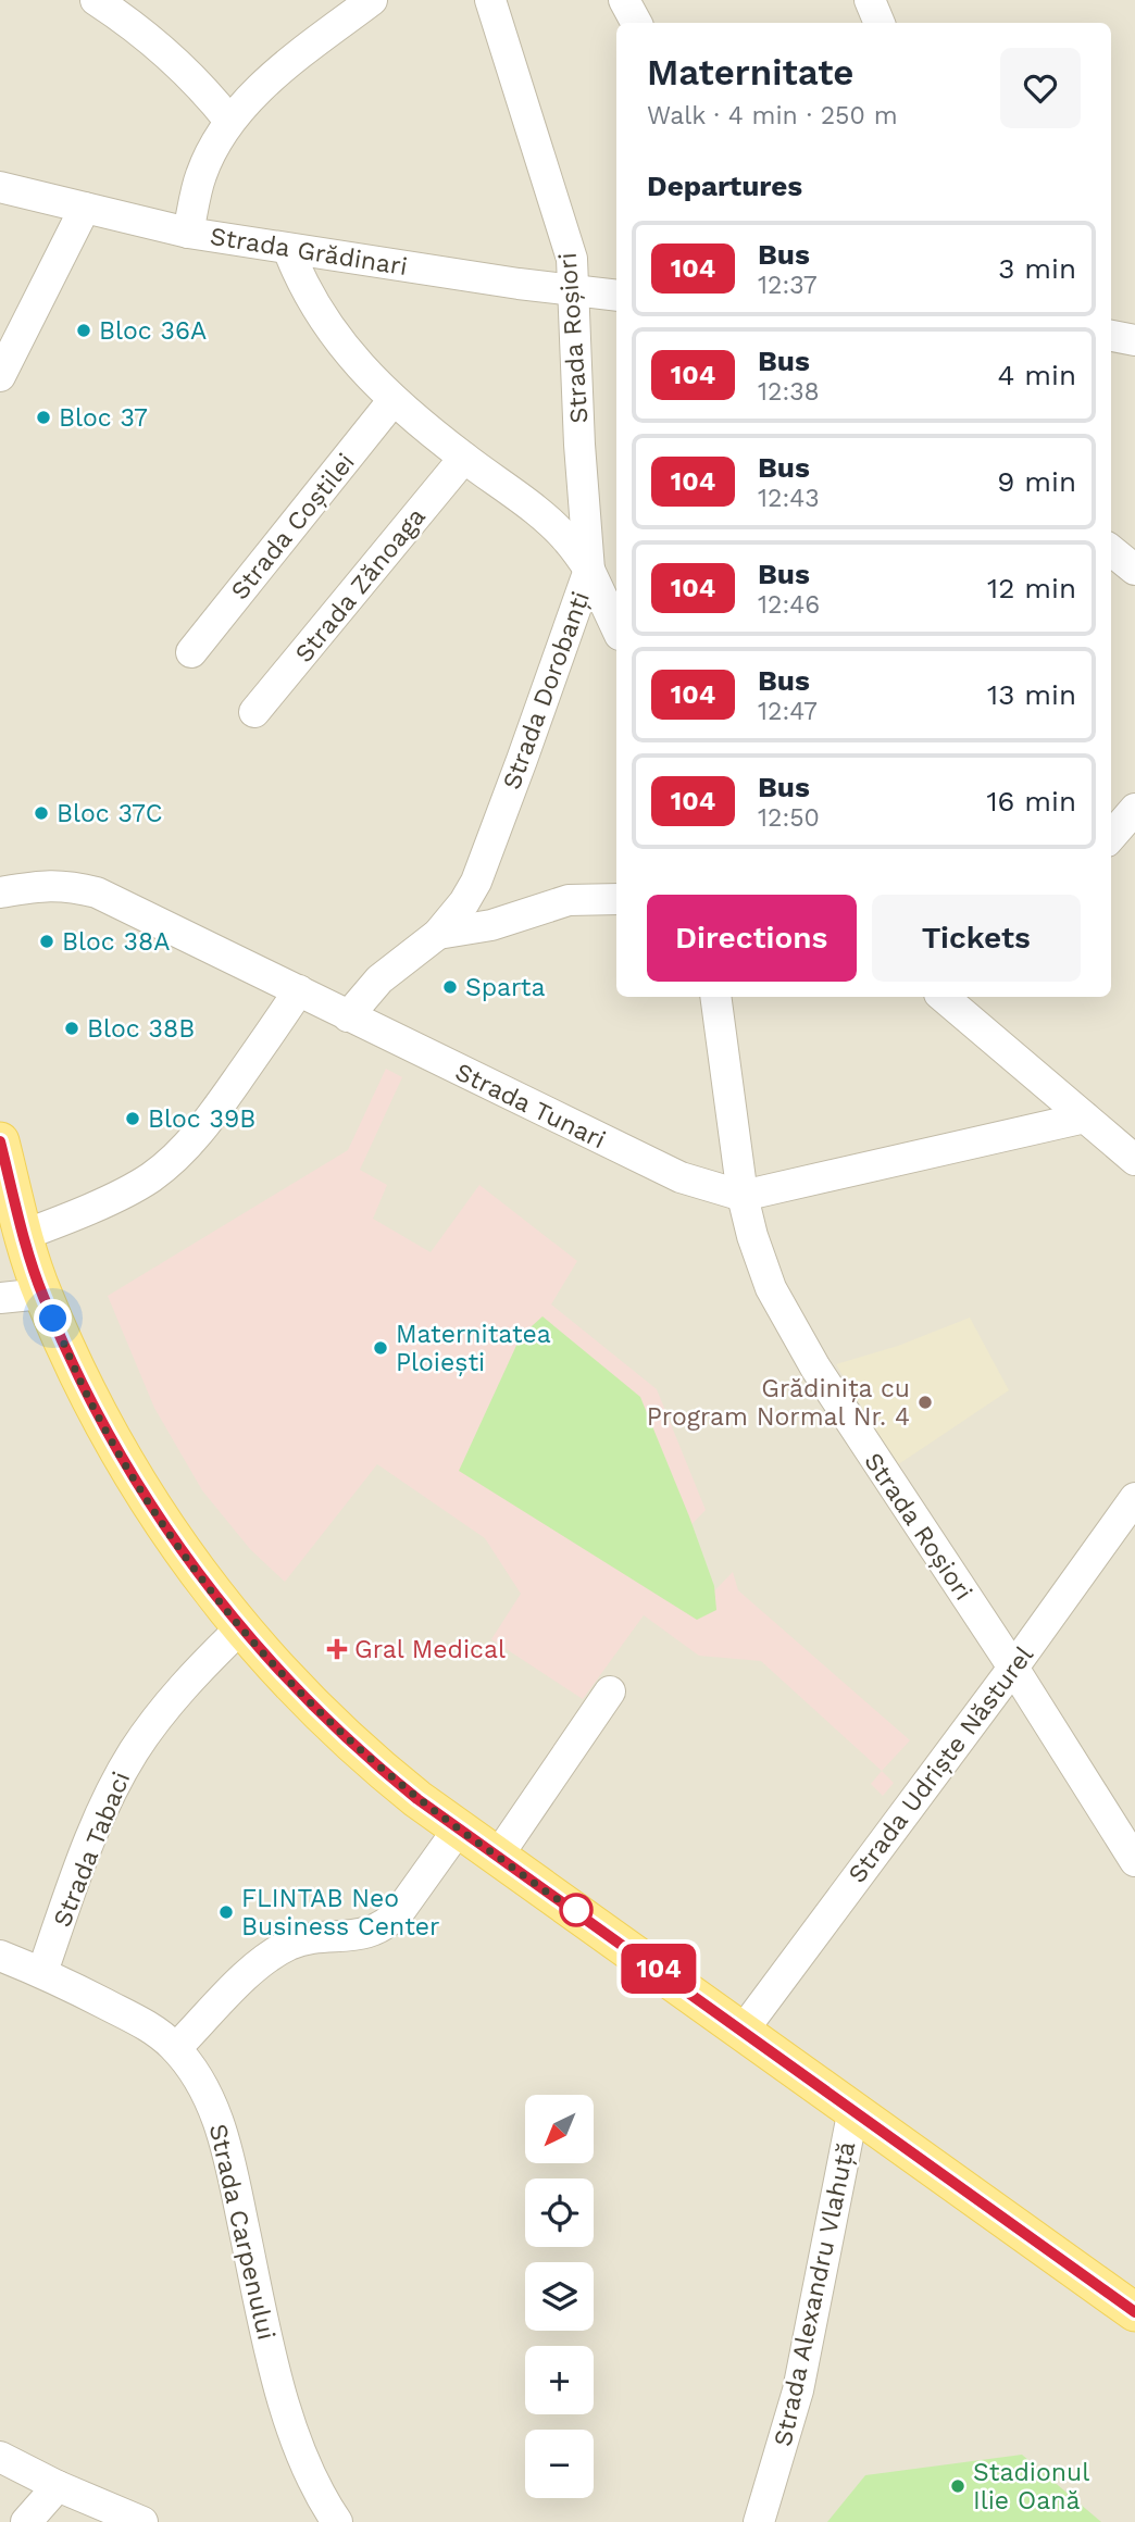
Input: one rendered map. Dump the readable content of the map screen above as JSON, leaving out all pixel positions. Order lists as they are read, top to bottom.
{
  "streets": {
    "street": [
      "Strada Grădinari",
      "Strada Roșiori",
      "Strada Coștilei",
      "Strada Zănoaga",
      "Strada Dorobanți",
      "Strada Tunari",
      "Strada Udriște Năsturel",
      "Strada Tabaci",
      "Strada Carpenului",
      "Strada Alexandru Vlahuță"
    ]
  },
  "crossings": [
    ["Strada Grădinari", "Strada Roșiori"],
    ["Strada Grădinari", "Strada Dorobanți"],
    ["Strada Roșiori", "Strada Dorobanți"],
    ["Strada Roșiori", "Strada Tunari"],
    ["Strada Roșiori", "Strada Udriște Năsturel"],
    ["Strada Coștilei", "Strada Dorobanți"],
    ["Strada Zănoaga", "Strada Dorobanți"],
    ["Strada Dorobanți", "Strada Tunari"],
    ["Strada Tabaci", "Strada Carpenului"]
  ],
  "places": {
    "other": [
      "Bloc 36A",
      "Bloc 37",
      "Bloc 37C",
      "Bloc 38A",
      "Sparta",
      "Bloc 38B",
      "Bloc 39B",
      "Maternitatea Ploiești",
      "Grădinița cu Program Normal Nr. 4",
      "FLINTAB Neo Business Center",
      "Stadionul Ilie Oană"
    ],
    "health": ["Gral Medical"]
  },
  "lines": ["bus line 104"],
  "north": "bottom left",
  "page": {
    "on_map": "104",
    "heading": [
      ["Maternitate", "Walk · 4 min · 250 m"],
      "Departures"
    ],
    "list": [
      {
        "mark": "104",
        "name": "Bus",
        "note": "12:37",
        "value": "3 min"
      },
      {
        "mark": "104",
        "name": "Bus",
        "note": "12:38",
        "value": "4 min"
      },
      {
        "mark": "104",
        "name": "Bus",
        "note": "12:43",
        "value": "9 min"
      },
      {
        "mark": "104",
        "name": "Bus",
        "note": "12:46",
        "value": "12 min"
      },
      {
        "mark": "104",
        "name": "Bus",
        "note": "12:47",
        "value": "13 min"
      },
      {
        "mark": "104",
        "name": "Bus",
        "note": "12:50",
        "value": "16 min"
      }
    ],
    "buttons": ["Directions", "Tickets"],
    "map_buttons": ["+", "−"]
  }
}
